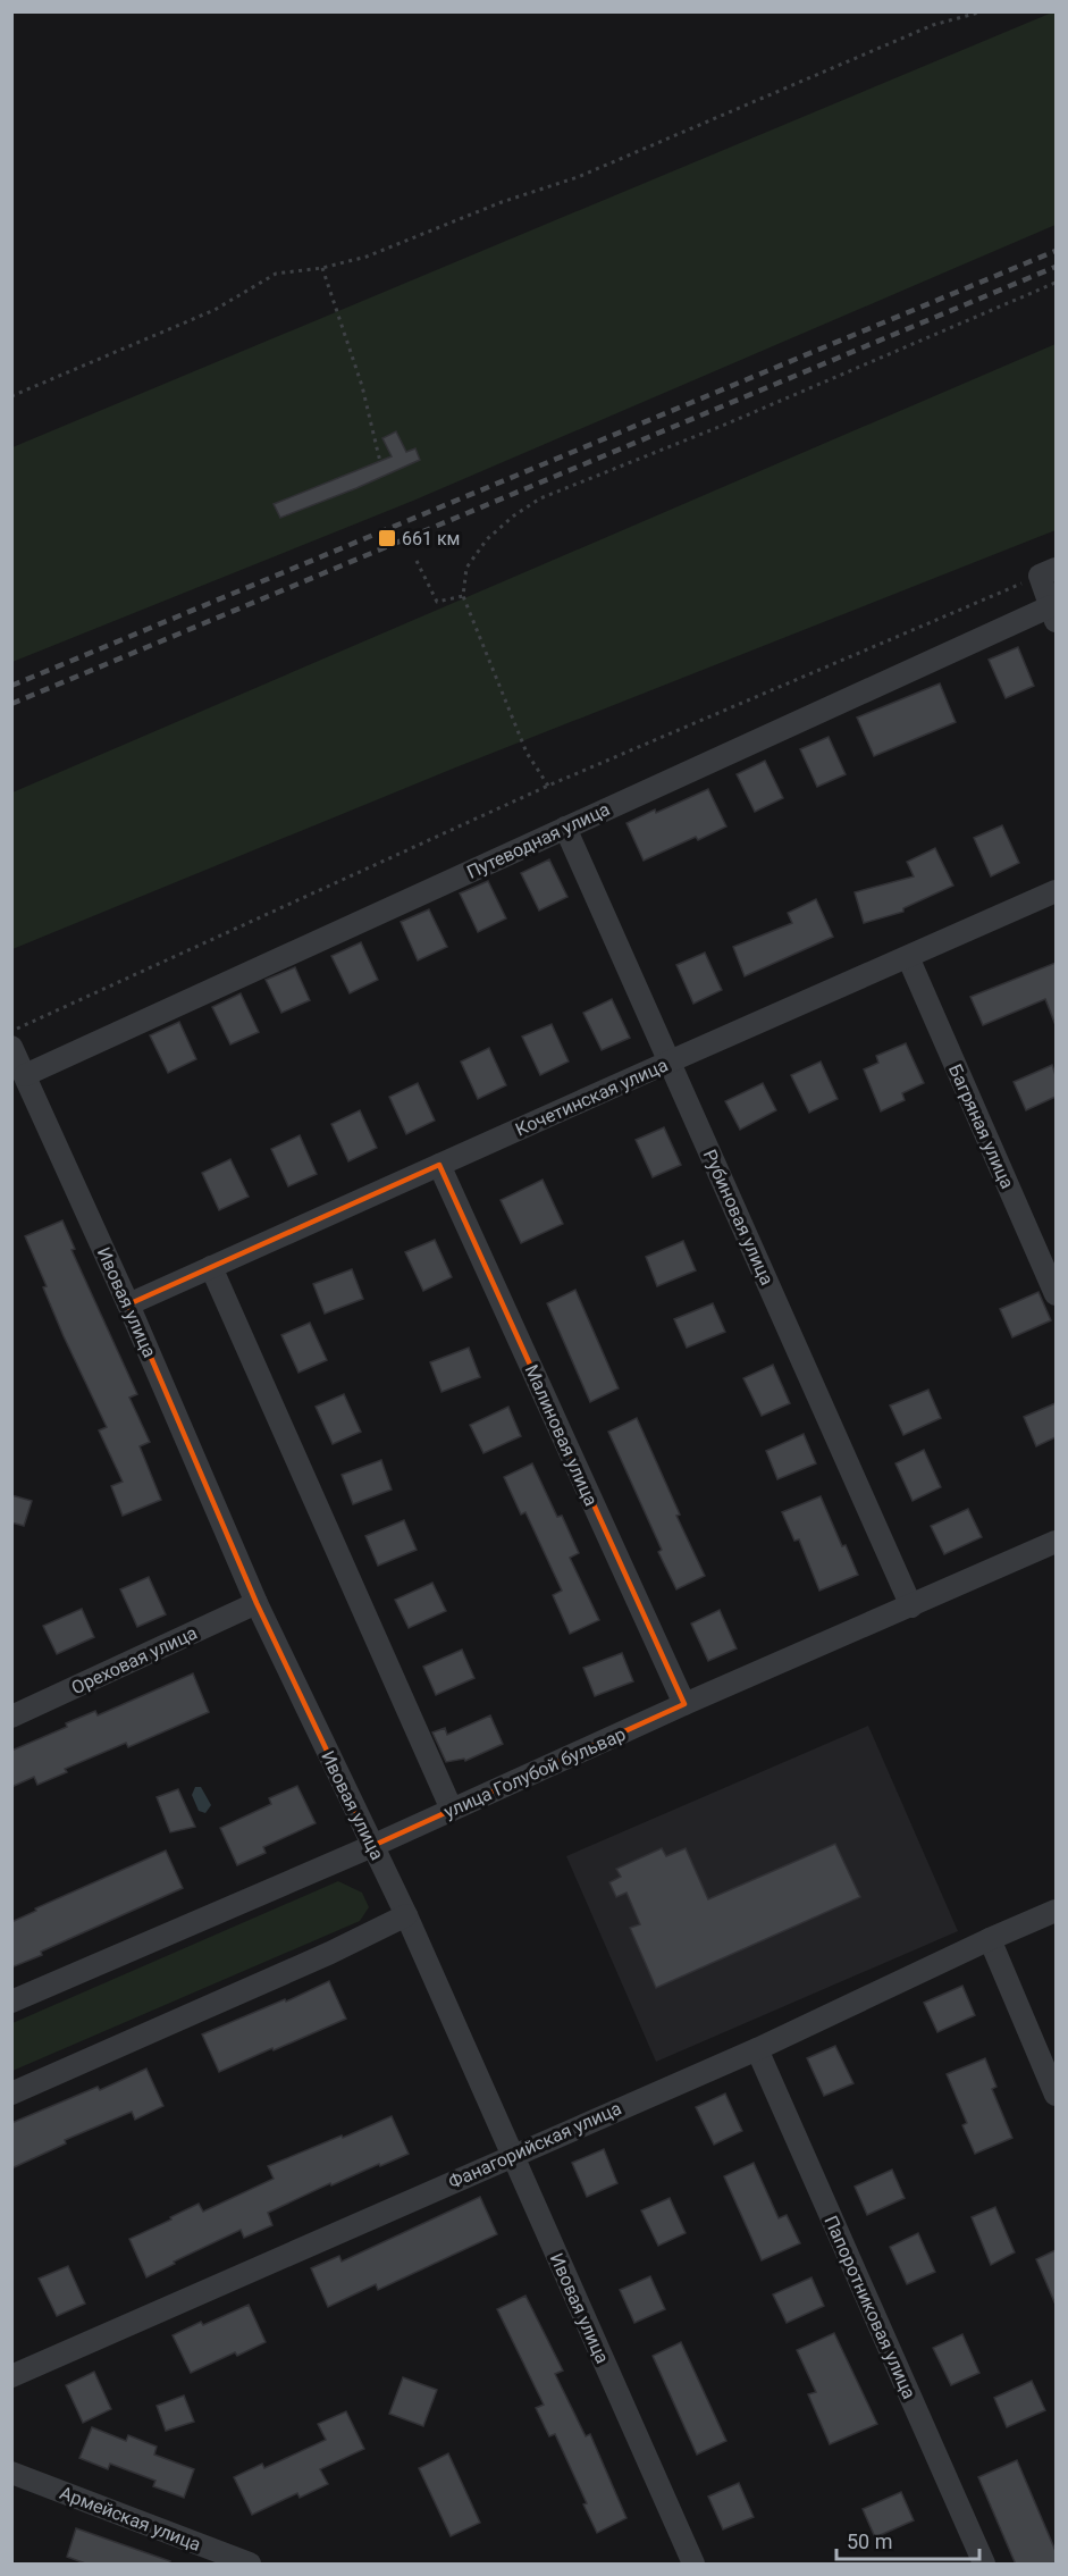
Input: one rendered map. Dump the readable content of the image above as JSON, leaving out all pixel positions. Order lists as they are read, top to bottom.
{
  "streets": {
    "street": [
      "Путеводная улица",
      "Кочетинская улица",
      "Багряная улица",
      "Рубиновая улица",
      "Ивовая улица",
      "Малиновая улица",
      "Ореховая улица",
      "улица Голубой бульвар",
      "Фанагорийская улица",
      "Папоротниковая улица",
      "Армейская улица"
    ]
  },
  "crossings": [
    ["Путеводная улица", "Рубиновая улица"],
    ["Путеводная улица", "Ивовая улица"],
    ["Кочетинская улица", "Багряная улица"],
    ["Кочетинская улица", "Рубиновая улица"],
    ["Кочетинская улица", "Ивовая улица"],
    ["Кочетинская улица", "Малиновая улица"],
    ["Рубиновая улица", "улица Голубой бульвар"],
    ["Ивовая улица", "Ореховая улица"],
    ["Ивовая улица", "улица Голубой бульвар"],
    ["Ивовая улица", "Фанагорийская улица"],
    ["Малиновая улица", "улица Голубой бульвар"],
    ["Фанагорийская улица", "Папоротниковая улица"]
  ],
  "places": {
    "transit": ["661 км"]
  },
  "scale_bar": "50 m"
}
